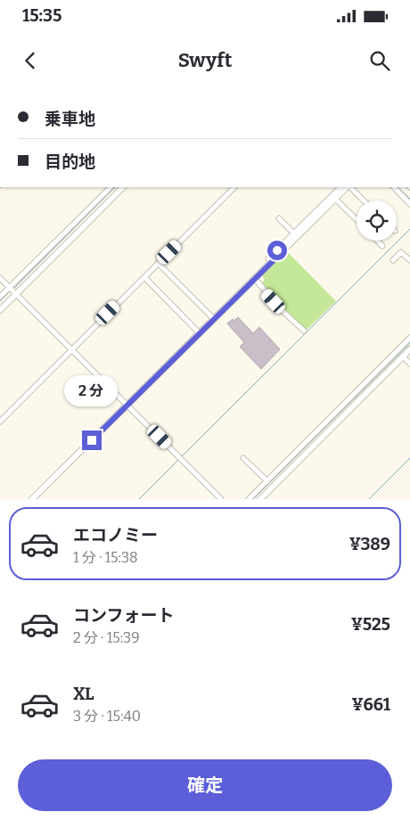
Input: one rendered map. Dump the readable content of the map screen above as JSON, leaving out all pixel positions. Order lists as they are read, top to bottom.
{
  "page": {
    "status": "15:35",
    "header": "Swyft",
    "banner": ["乗車地", "目的地"],
    "bubble": "2 分",
    "list": [
      {
        "name": "エコノミー",
        "note": "1 分 · 15:38",
        "value": "¥389"
      },
      {
        "name": "コンフォート",
        "note": "2 分 · 15:39",
        "value": "¥525"
      },
      {
        "name": "XL",
        "note": "3 分 · 15:40",
        "value": "¥661"
      }
    ],
    "buttons": "確定"
  }
}
